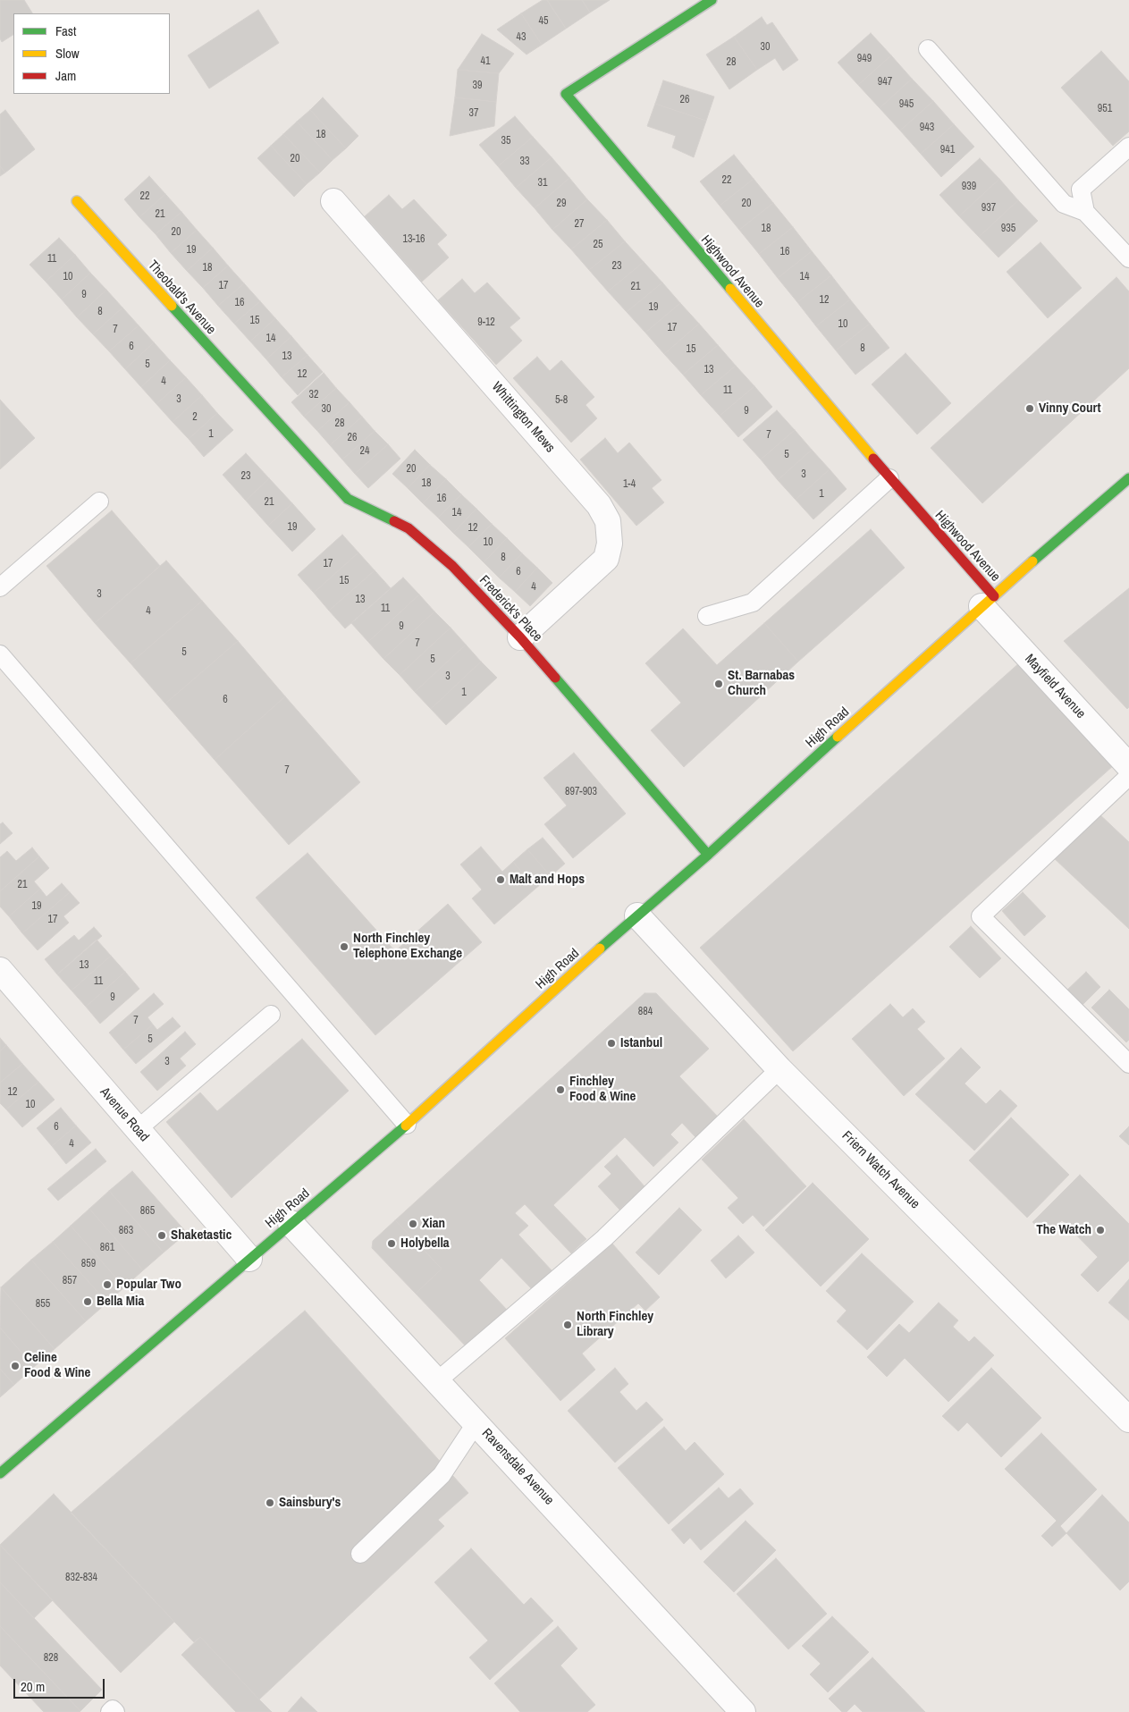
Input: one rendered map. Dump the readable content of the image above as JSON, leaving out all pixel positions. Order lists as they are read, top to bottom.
{
  "streets": {
    "street": [
      "Highwood Avenue",
      "Theobald's Avenue",
      "Whittington Mews",
      "Frederick's Place",
      "Mayfield Avenue",
      "High Road",
      "Avenue Road",
      "Friern Watch Avenue",
      "Ravensdale Avenue"
    ]
  },
  "crossings": [
    ["Highwood Avenue", "Mayfield Avenue"],
    ["Highwood Avenue", "High Road"],
    ["Theobald's Avenue", "Frederick's Place"],
    ["Whittington Mews", "Frederick's Place"],
    ["Frederick's Place", "High Road"],
    ["Mayfield Avenue", "High Road"],
    ["High Road", "Avenue Road"],
    ["High Road", "Friern Watch Avenue"],
    ["High Road", "Ravensdale Avenue"]
  ],
  "places": [
    "Vinny Court",
    "St. Barnabas Church",
    "Malt and Hops",
    "North Finchley Telephone Exchange",
    "Istanbul",
    "Finchley Food & Wine",
    "Xian",
    "The Watch",
    "Shaketastic",
    "Holybella",
    "Popular Two",
    "Bella Mia",
    "North Finchley Library",
    "Celine Food & Wine",
    "Sainsbury's"
  ],
  "house_numbers": [
    "45",
    "43",
    "30",
    "949",
    "41",
    "28",
    "947",
    "39",
    "26",
    "945",
    "951",
    "37",
    "943",
    "18",
    "35",
    "941",
    "20",
    "33",
    "22",
    "31",
    "939",
    "22",
    "29",
    "20",
    "937",
    "21",
    "27",
    "18",
    "935",
    "20",
    "13-16",
    "25",
    "19",
    "16",
    "11",
    "23",
    "18",
    "10",
    "14",
    "17",
    "21",
    "9",
    "12",
    "16",
    "19",
    "8",
    "15",
    "9-12",
    "10",
    "17",
    "7",
    "14",
    "6",
    "8",
    "15",
    "13",
    "5",
    "13",
    "12",
    "4",
    "11",
    "32",
    "3",
    "5-8",
    "30",
    "9",
    "2",
    "28",
    "1",
    "7",
    "26",
    "24",
    "5",
    "20",
    "3",
    "23",
    "18",
    "1-4",
    "1",
    "16",
    "21",
    "14",
    "19",
    "12",
    "10",
    "8",
    "17",
    "6",
    "15",
    "4",
    "3",
    "13",
    "11",
    "4",
    "9",
    "7",
    "5",
    "5",
    "3",
    "1",
    "6",
    "7",
    "897-903",
    "21",
    "19",
    "17",
    "13",
    "11",
    "9",
    "884",
    "7",
    "5",
    "3",
    "12",
    "10",
    "6",
    "4",
    "865",
    "863",
    "861",
    "859",
    "857",
    "855",
    "832-834",
    "828"
  ],
  "legend": ["Fast", "Slow", "Jam"],
  "scale_bar": "20 m"
}
